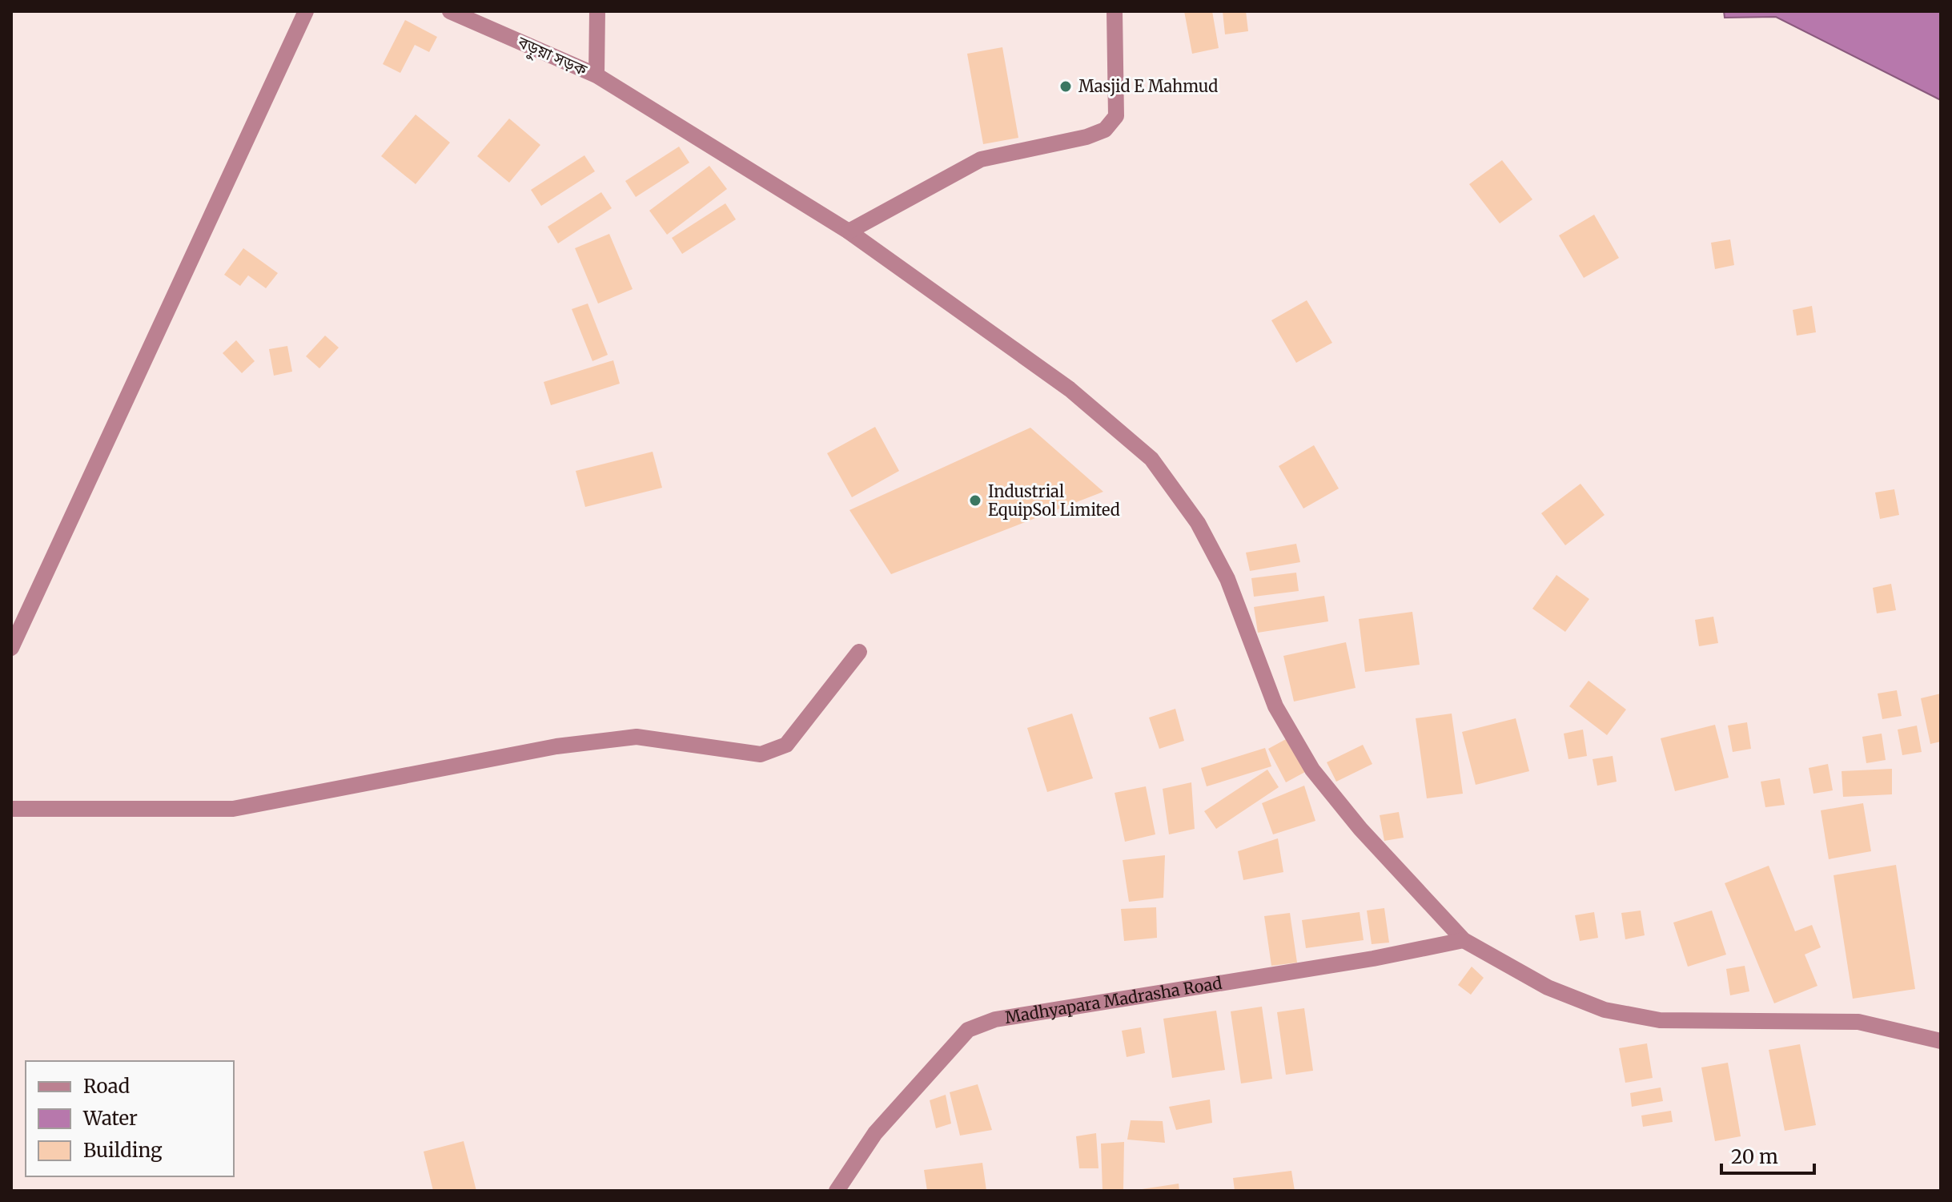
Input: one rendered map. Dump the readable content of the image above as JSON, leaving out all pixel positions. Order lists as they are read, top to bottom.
{
  "streets": {
    "street": ["বড়ুয়া সড়ক", "Madhyapara Madrasha Road"]
  },
  "places": ["Masjid E Mahmud", "Industrial EquipSol Limited"],
  "legend": ["Road", "Water", "Building"],
  "scale_bar": "20 m"
}
